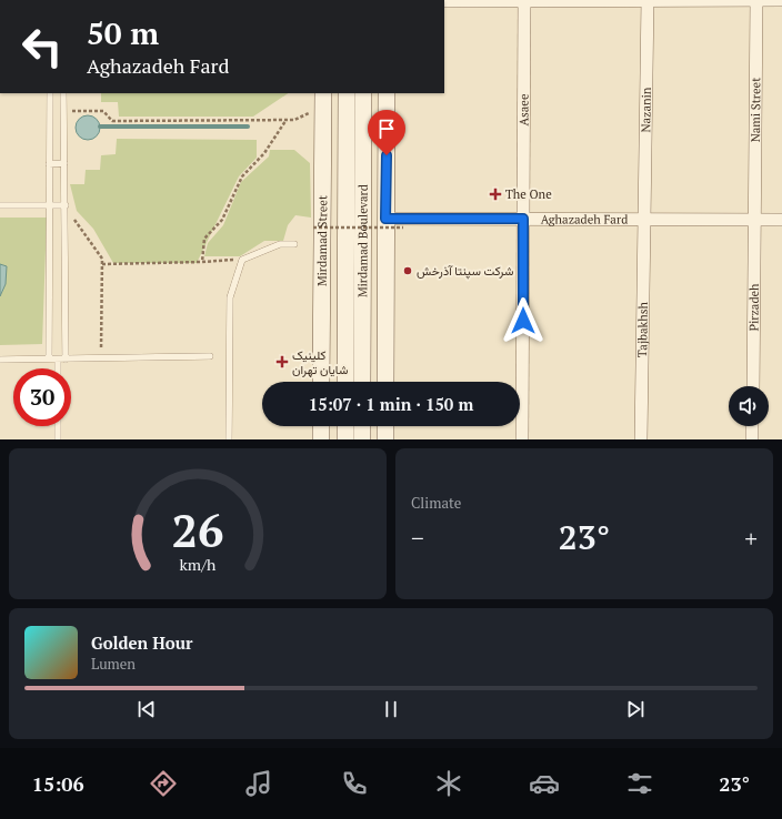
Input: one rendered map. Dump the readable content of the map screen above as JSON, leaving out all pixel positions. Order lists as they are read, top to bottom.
{
  "streets": {
    "main road": ["Mirdamad Street", "Mirdamad Boulevard"],
    "street": [
      "Asaee",
      "Nazanin",
      "Nami Street",
      "Aghazadeh Fard",
      "Pirzadeh",
      "Tajbakhsh"
    ]
  },
  "crossings": [
    ["Asaee", "Aghazadeh Fard"],
    ["Nazanin", "Aghazadeh Fard"],
    ["Nazanin", "Tajbakhsh"],
    ["Nami Street", "Aghazadeh Fard"],
    ["Nami Street", "Pirzadeh"],
    ["Aghazadeh Fard", "Pirzadeh"],
    ["Aghazadeh Fard", "Tajbakhsh"]
  ],
  "places": {
    "health": ["The One", "کلینیک شایان تهران"],
    "other": ["شرکت سپنتا آذرخش"]
  },
  "page": {
    "turn": ["50 m", "Aghazadeh Fard"],
    "limit": "30",
    "trip": "15:07 · 1 min · 150 m",
    "tile": "Climate",
    "heat": ["−", "23°", "+"],
    "song": ["Golden Hour", "Lumen"],
    "tabs": ["15:06", "23°"],
    "gauge": ["26", "km/h"]
  }
}
